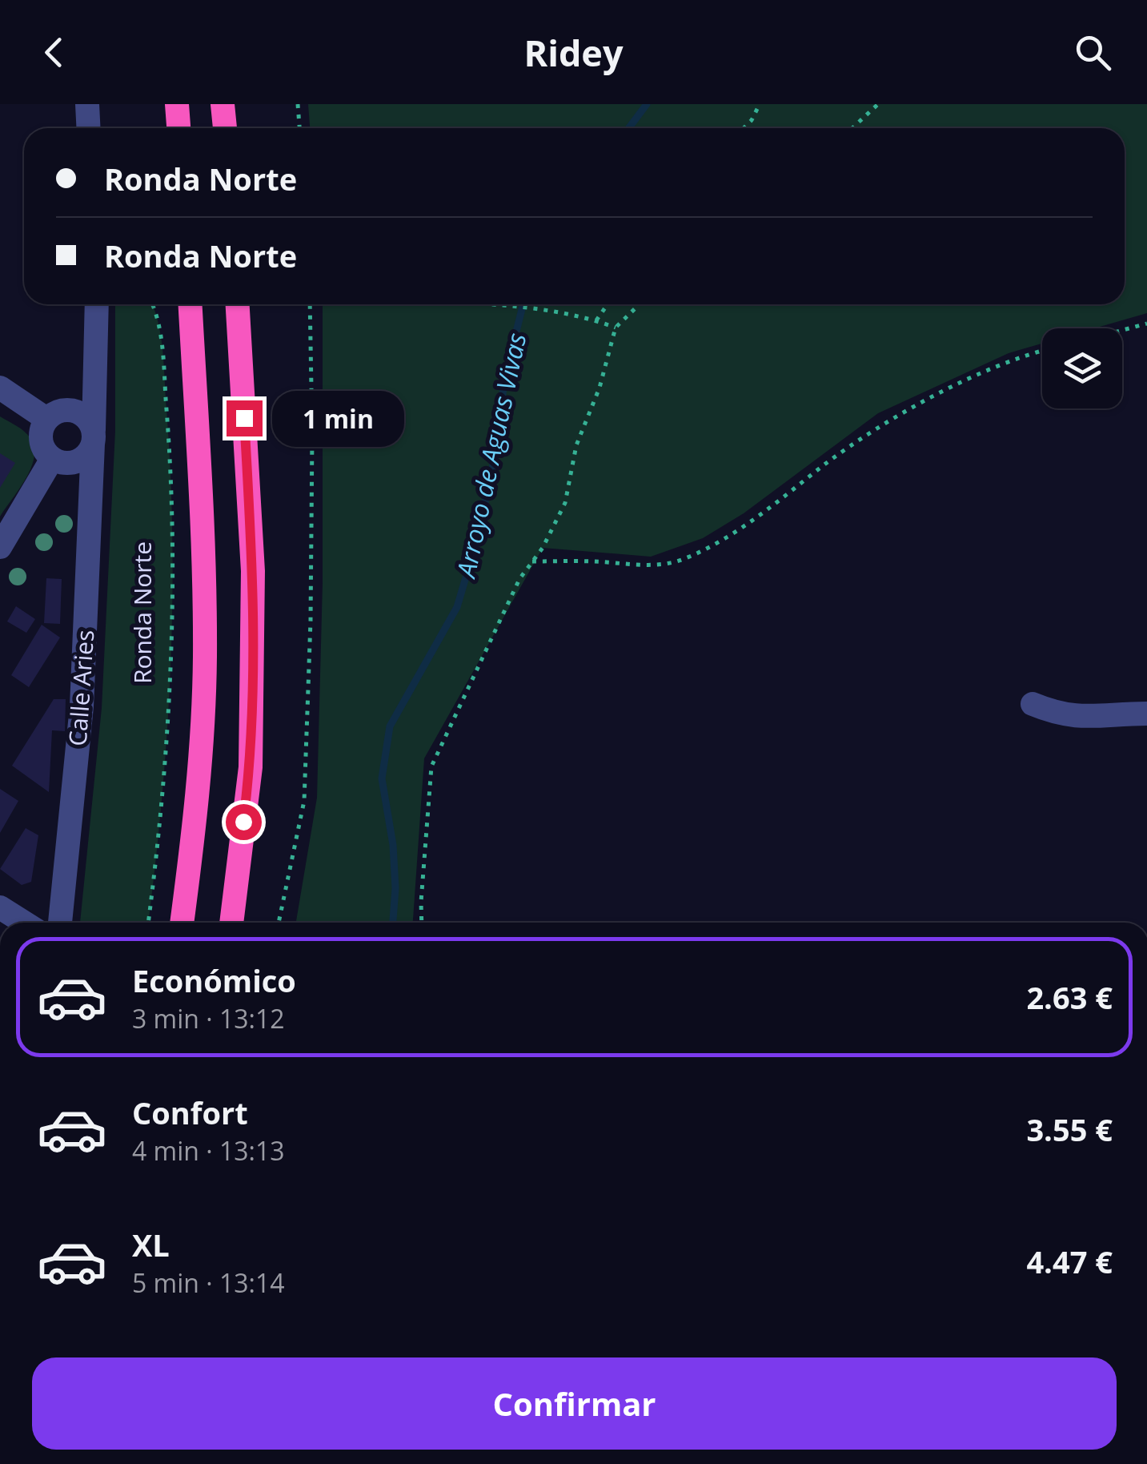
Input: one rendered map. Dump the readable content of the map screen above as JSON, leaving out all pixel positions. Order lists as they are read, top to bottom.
{
  "streets": {
    "street": ["Calle Aries"],
    "path": ["Ronda Norte"]
  },
  "water": ["Arroyo de Aguas Vivas"],
  "page": {
    "header": "Ridey",
    "banner": ["Ronda Norte", "Ronda Norte"],
    "bubble": "1 min",
    "list": [
      {
        "name": "Económico",
        "note": "3 min · 13:12",
        "value": "2.63 €"
      },
      {
        "name": "Confort",
        "note": "4 min · 13:13",
        "value": "3.55 €"
      },
      {
        "name": "XL",
        "note": "5 min · 13:14",
        "value": "4.47 €"
      }
    ],
    "buttons": "Confirmar"
  }
}
